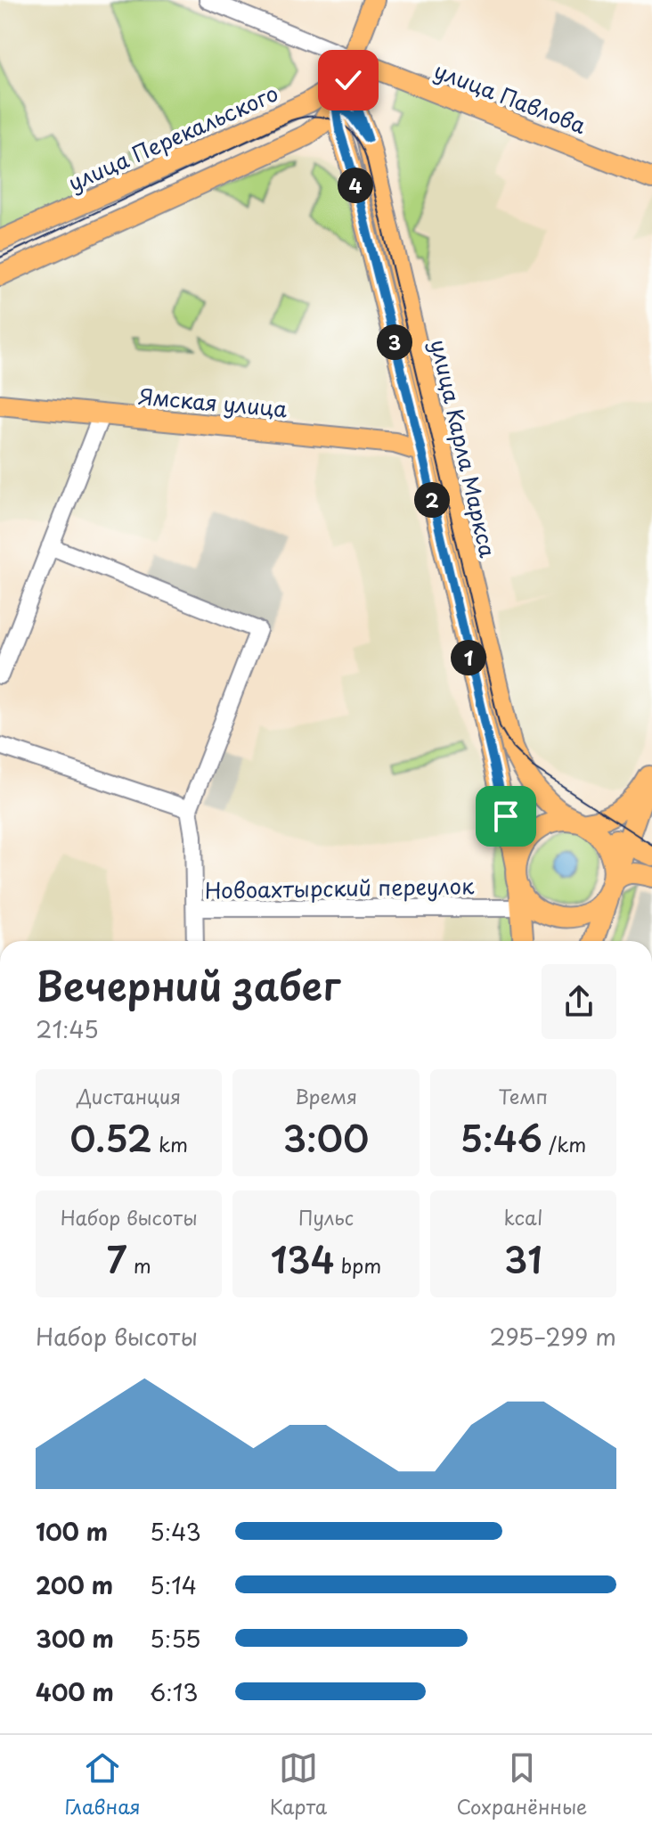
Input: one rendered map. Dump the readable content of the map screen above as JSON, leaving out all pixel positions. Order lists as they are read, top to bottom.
{
  "streets": {
    "main road": [
      "улица Павлова",
      "улица Перекальского",
      "Ямская улица",
      "улица Карла Маркса"
    ],
    "street": ["Новоахтырский переулок"]
  },
  "crossings": [
    ["улица Павлова", "улица Перекальского"],
    ["улица Павлова", "улица Карла Маркса"],
    ["улица Перекальского", "улица Карла Маркса"],
    ["Ямская улица", "улица Карла Маркса"],
    ["улица Карла Маркса", "Новоахтырский переулок"]
  ],
  "page": {
    "pins": [
      "4",
      "3",
      "2",
      "1"
    ],
    "heading": ["Вечерний забег", "21:45"],
    "stats": [
      ["Дистанция", "0.52 km"],
      ["Время", "3:00"],
      ["Темп", "5:46 /km"],
      ["Набор высоты", "7 m"],
      ["Пульс", "134 bpm"],
      ["kcal", "31"]
    ],
    "chart": ["Набор высоты", "295–299 m"],
    "list": [
      {
        "name": "100 m",
        "note": "5:43"
      },
      {
        "name": "200 m",
        "note": "5:14"
      },
      {
        "name": "300 m",
        "note": "5:55"
      },
      {
        "name": "400 m",
        "note": "6:13"
      }
    ],
    "tabs": ["Главная", "Карта", "Сохранённые"]
  }
}
